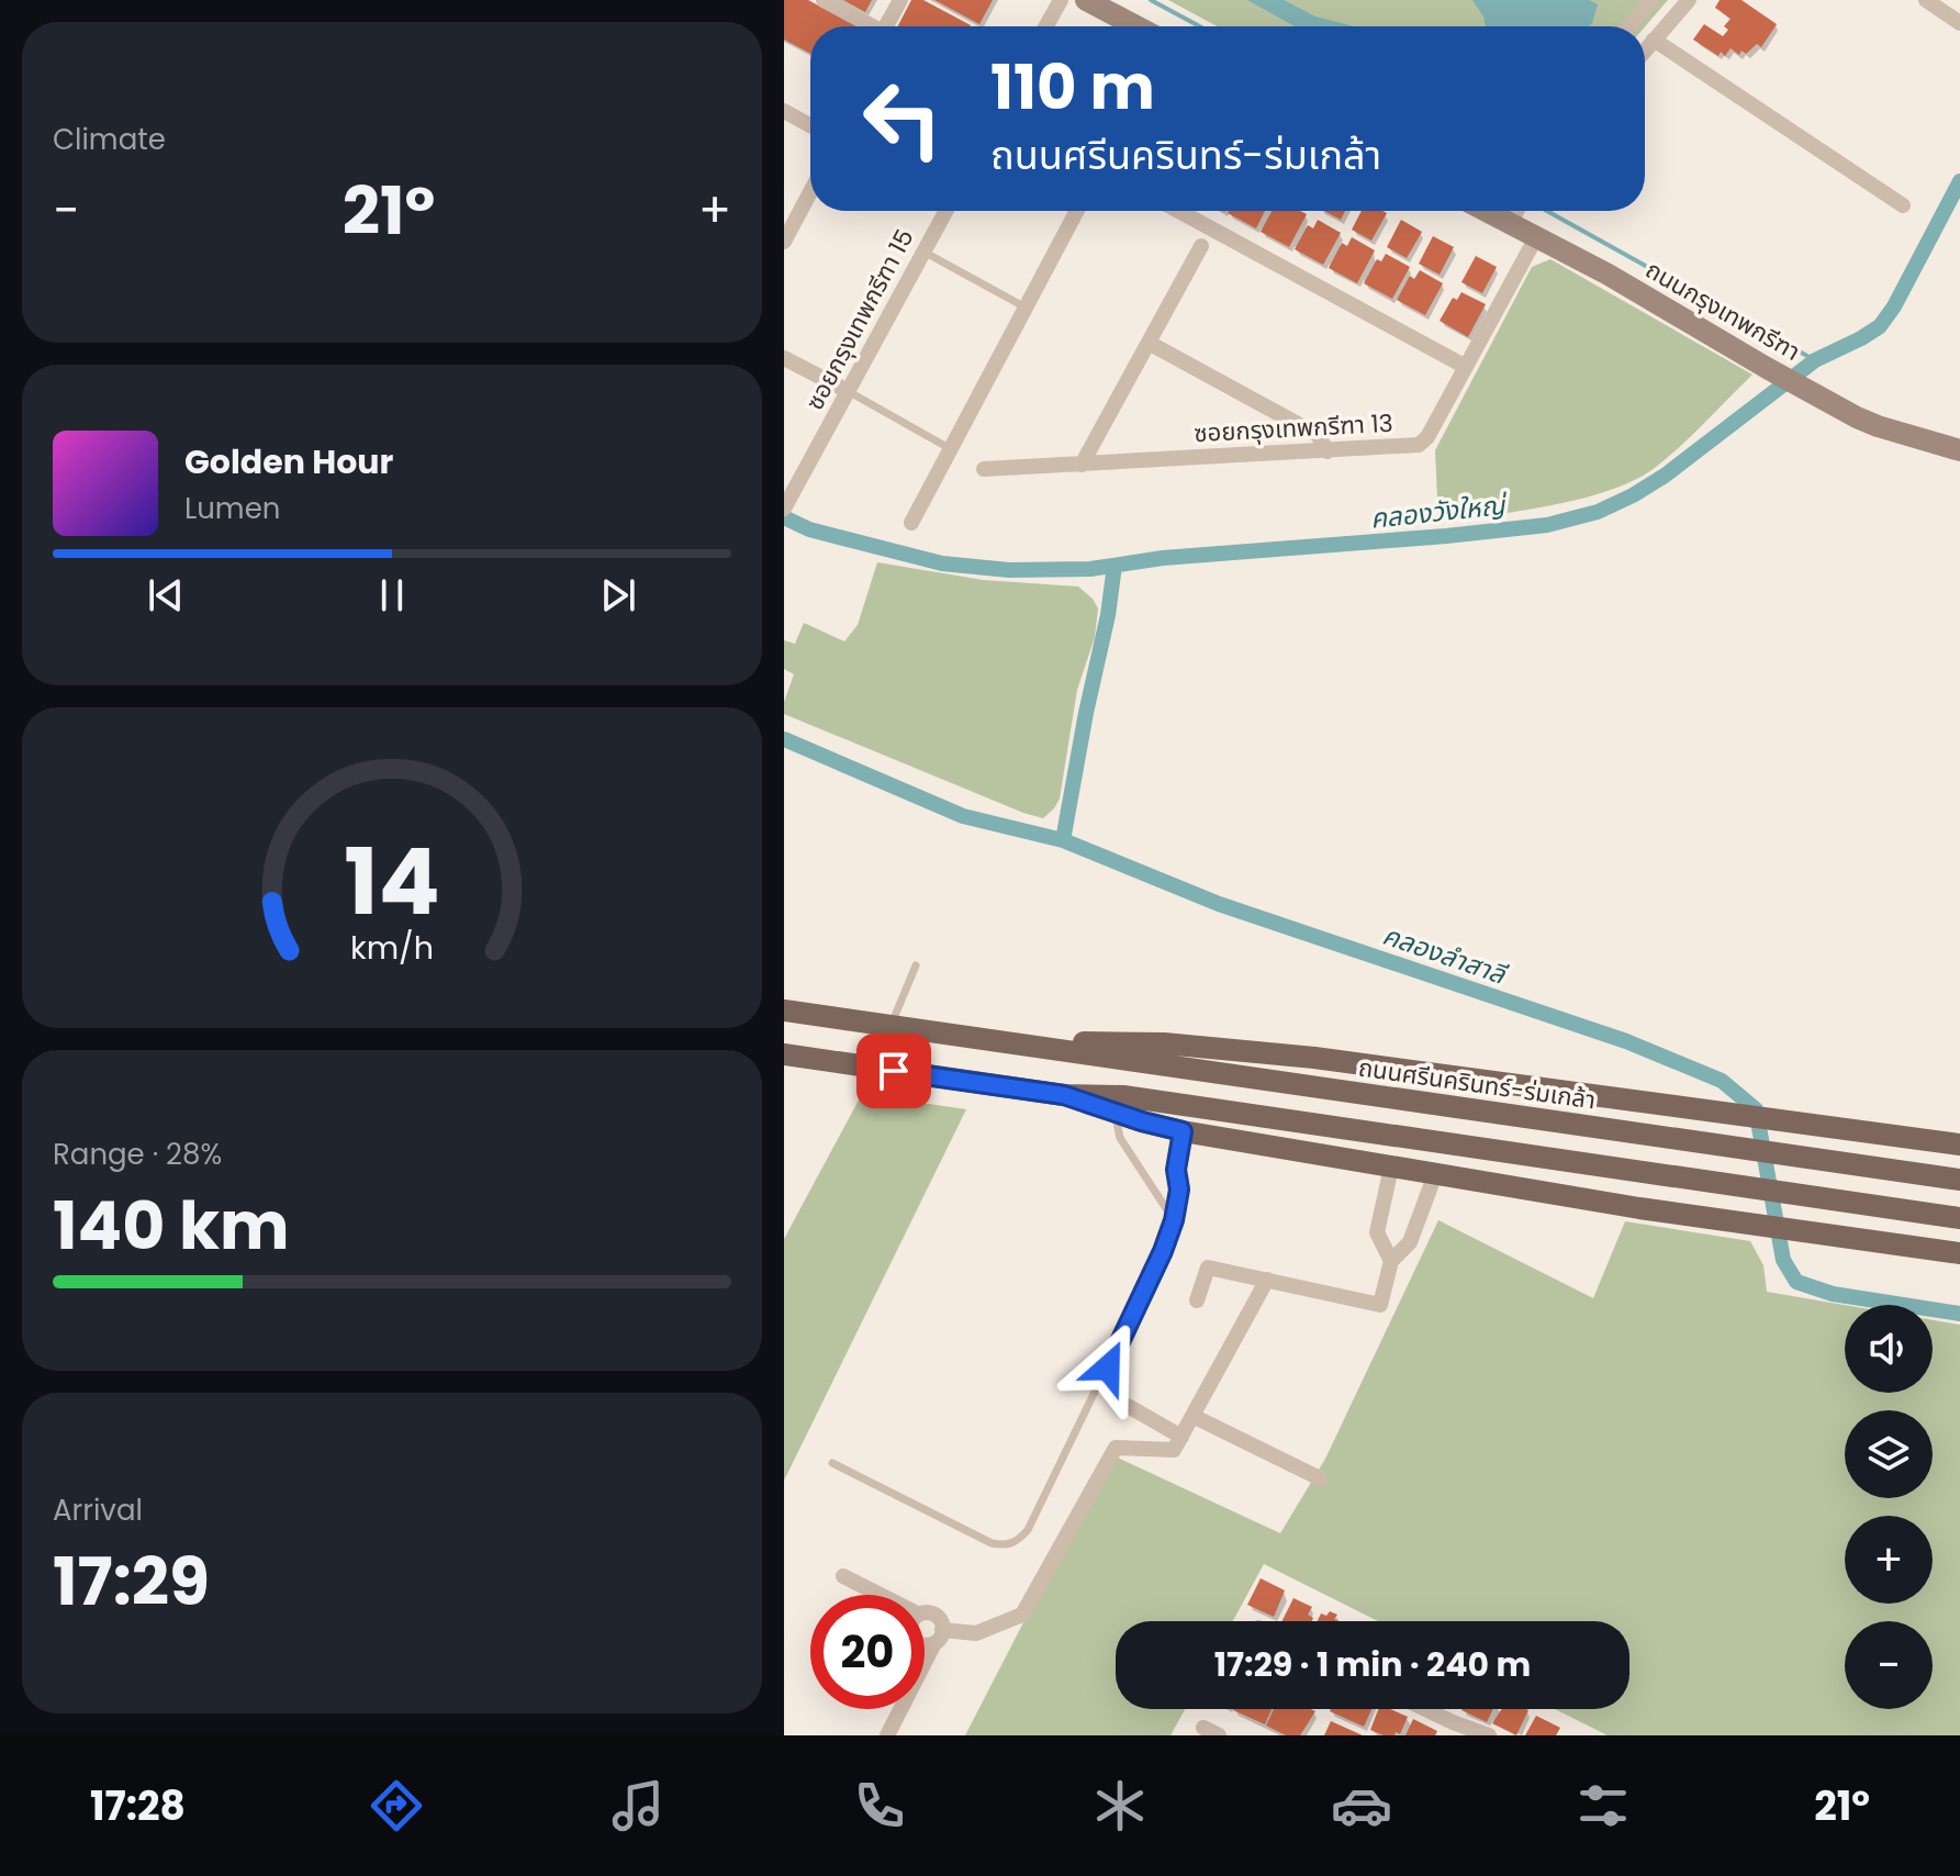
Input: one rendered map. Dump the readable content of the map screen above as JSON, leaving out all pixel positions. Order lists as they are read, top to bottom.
{
  "streets": {
    "main road": ["ถนนกรุงเทพกรีฑา", "ถนนศรีนครินทร์-ร่มเกล้า"],
    "street": ["ซอยกรุงเทพกรีฑา 15", "ซอยกรุงเทพกรีฑา 13"]
  },
  "crossings": [
    ["ถนนกรุงเทพกรีฑา", "ซอยกรุงเทพกรีฑา 13"]
  ],
  "water": ["คลองวังใหญ่", "คลองลำสาลี"],
  "page": {
    "tile": [
      "Climate",
      ["Range · 28%", "140 km"],
      ["Arrival", "17:29"]
    ],
    "turn": ["110 m", "ถนนศรีนครินทร์-ร่มเกล้า"],
    "heat": ["−", "21°", "+"],
    "song": ["Golden Hour", "Lumen"],
    "map_buttons": ["+", "−"],
    "limit": "20",
    "trip": "17:29 · 1 min · 240 m",
    "tabs": ["17:28", "21°"],
    "gauge": ["14", "km/h"]
  }
}
